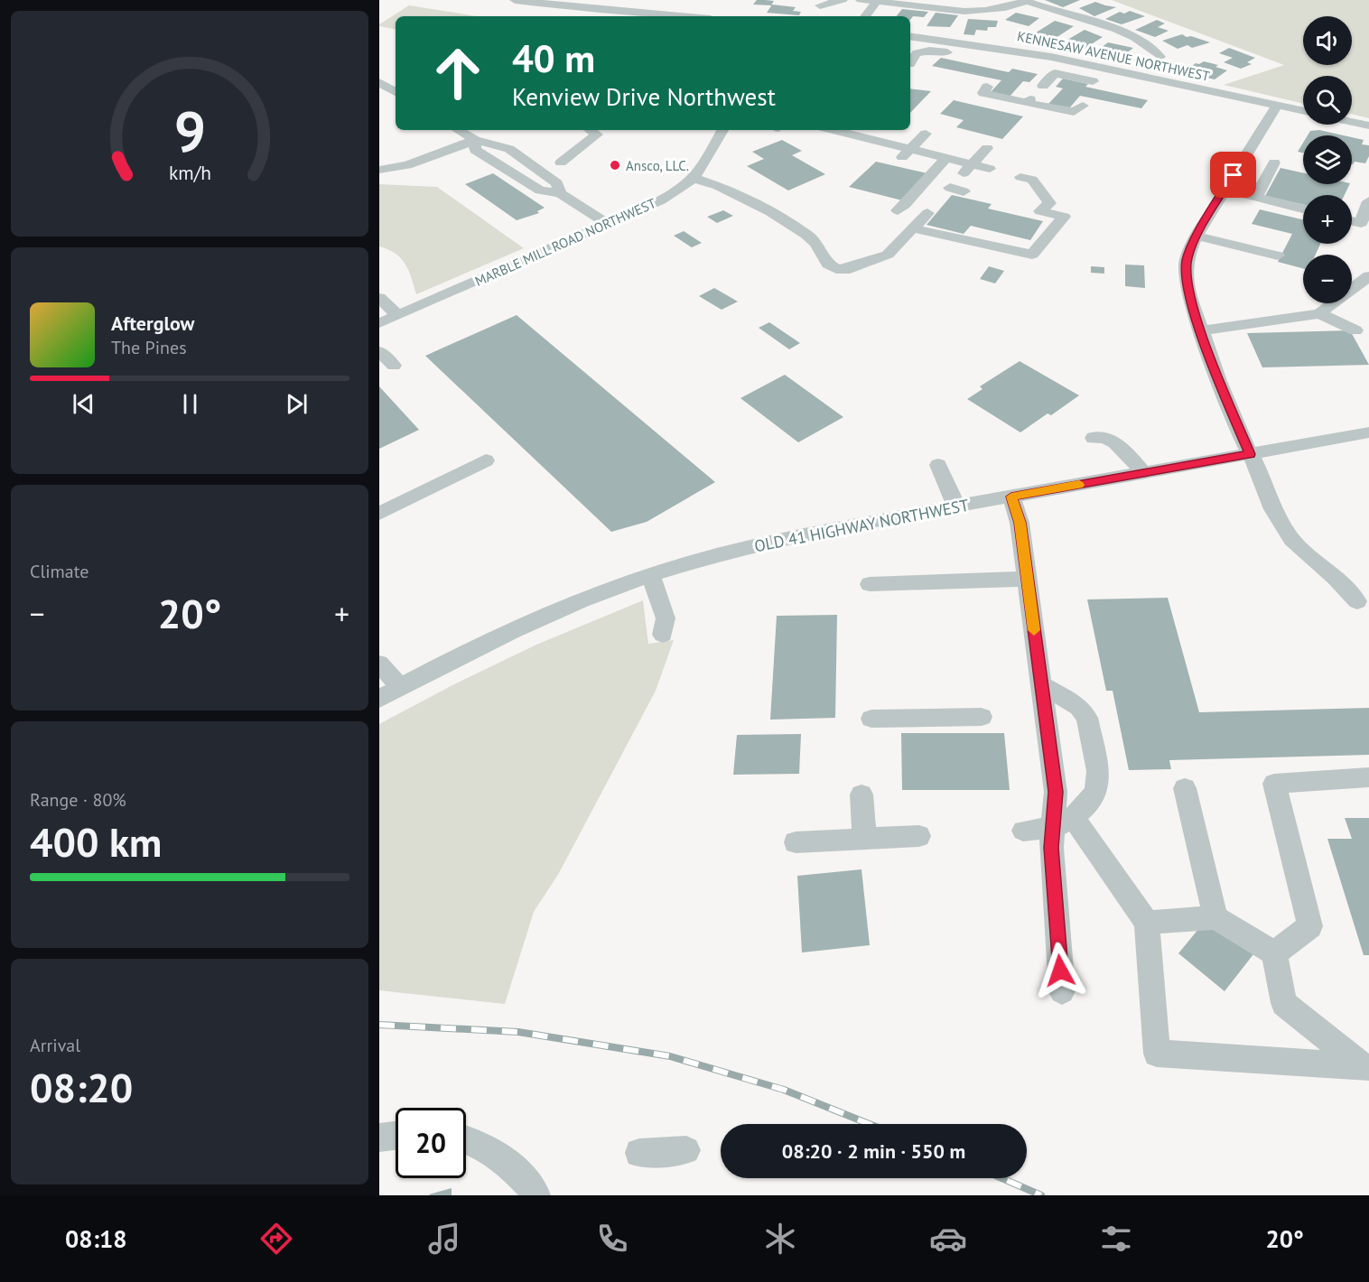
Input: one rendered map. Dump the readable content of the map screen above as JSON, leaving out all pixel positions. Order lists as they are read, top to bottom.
{
  "streets": {
    "street": ["KENNESAW AVENUE NORTHWEST", "MARBLE MILL ROAD NORTHWEST", "OLD 41 HIGHWAY NORTHWEST"]
  },
  "places": ["Ansco, LLC."],
  "page": {
    "map_buttons": ["+", "−"],
    "turn": ["40 m", "Kenview Drive Northwest"],
    "song": ["Afterglow", "The Pines"],
    "tile": [
      "Climate",
      ["Range · 80%", "400 km"],
      ["Arrival", "08:20"]
    ],
    "heat": ["−", "20°", "+"],
    "limit": "20",
    "trip": "08:20 · 2 min · 550 m",
    "tabs": ["08:18", "20°"],
    "gauge": ["9", "km/h"]
  }
}
